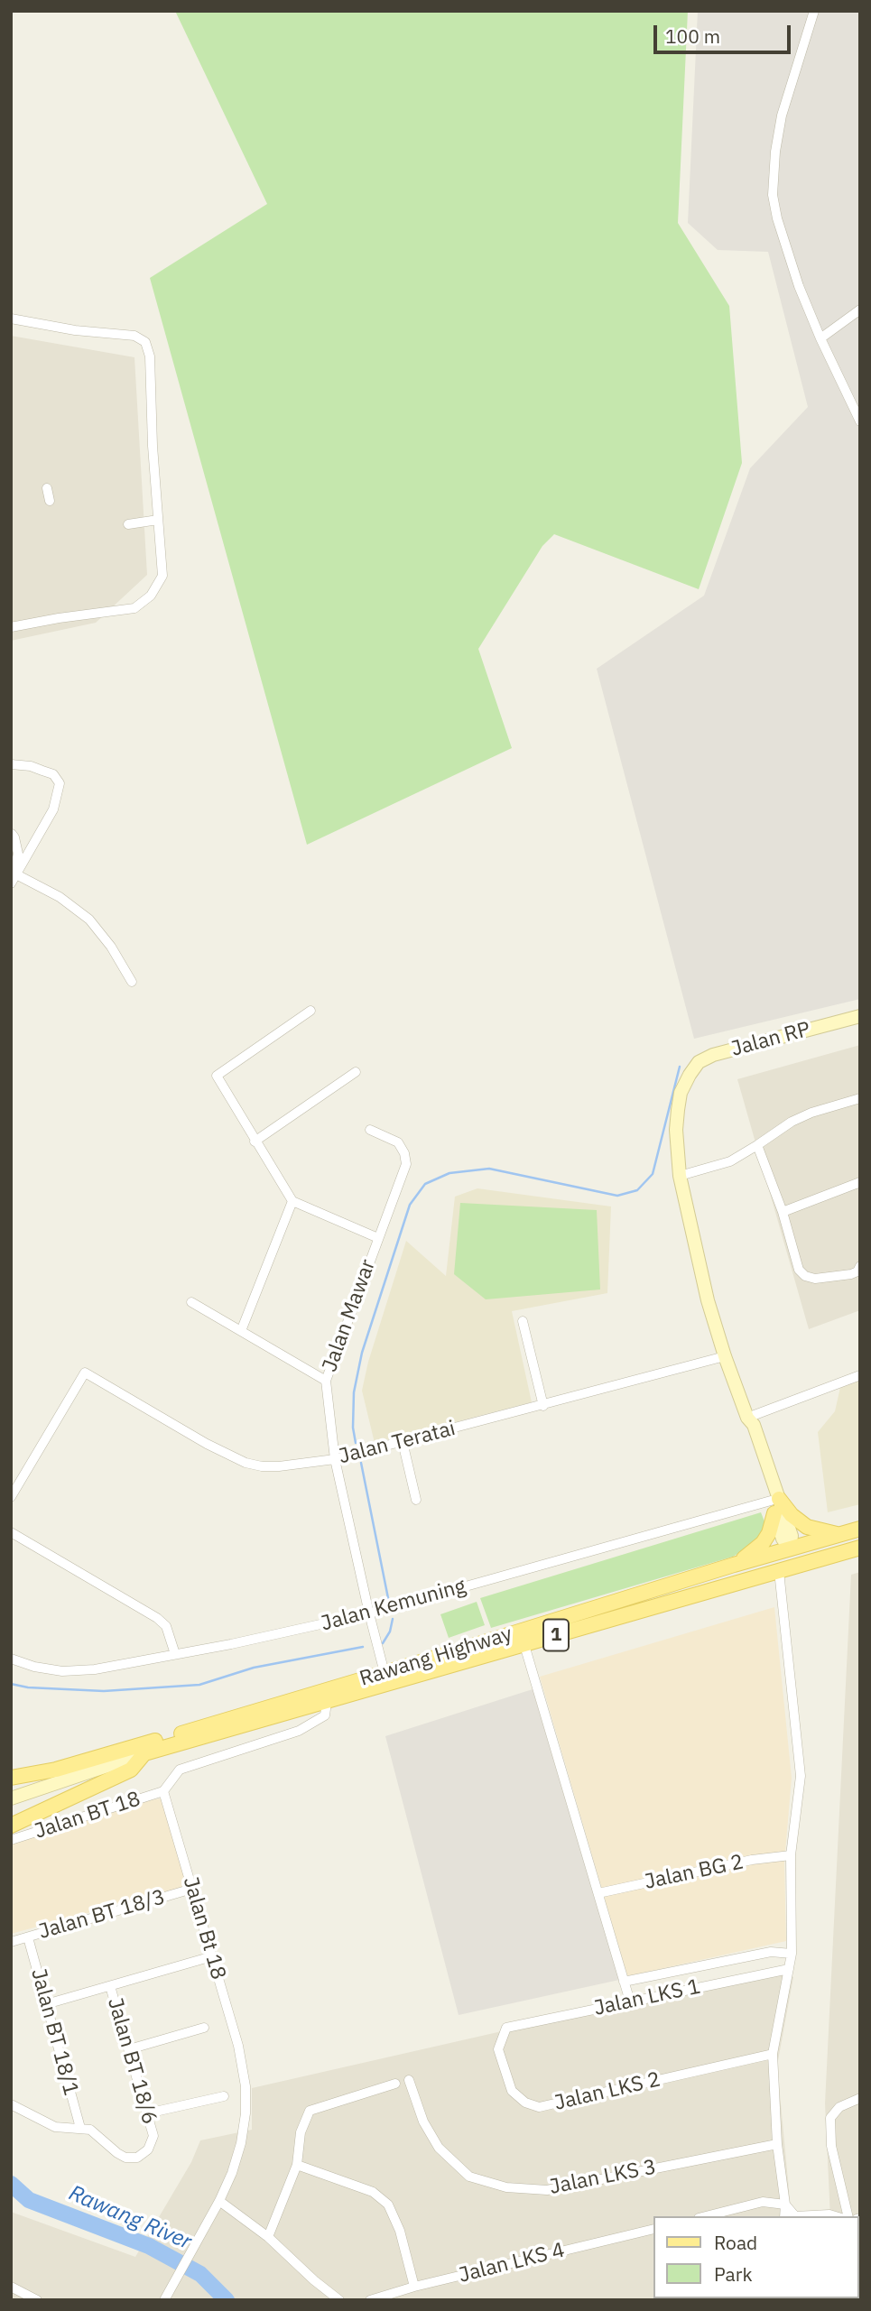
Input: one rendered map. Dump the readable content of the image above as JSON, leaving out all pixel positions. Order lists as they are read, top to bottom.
{
  "streets": {
    "main road": ["1", "Rawang Highway"],
    "street": [
      "Jalan RP",
      "Jalan Mawar",
      "Jalan Teratai",
      "Jalan Kemuning",
      "Jalan BT 18",
      "Jalan BG 2",
      "Jalan BT 18/3",
      "Jalan Bt 18",
      "Jalan LKS 1",
      "Jalan BT 18/1",
      "Jalan BT 18/6",
      "Jalan LKS 2",
      "Jalan LKS 3",
      "Jalan LKS 4"
    ]
  },
  "crossings": [
    ["Jalan Mawar", "Jalan Teratai"],
    ["Jalan Mawar", "Jalan Kemuning"],
    ["Jalan Mawar", "Rawang Highway"],
    ["Rawang Highway", "Jalan Bt 18"],
    ["Jalan BT 18", "Jalan Bt 18"],
    ["Jalan BT 18/3", "Jalan Bt 18"],
    ["Jalan BT 18/3", "Jalan BT 18/1"],
    ["Jalan LKS 1", "Jalan LKS 2"],
    ["Jalan BT 18/1", "Jalan BT 18/6"]
  ],
  "water": ["Rawang River"],
  "legend": ["Road", "Park"],
  "scale_bar": "100 m"
}
